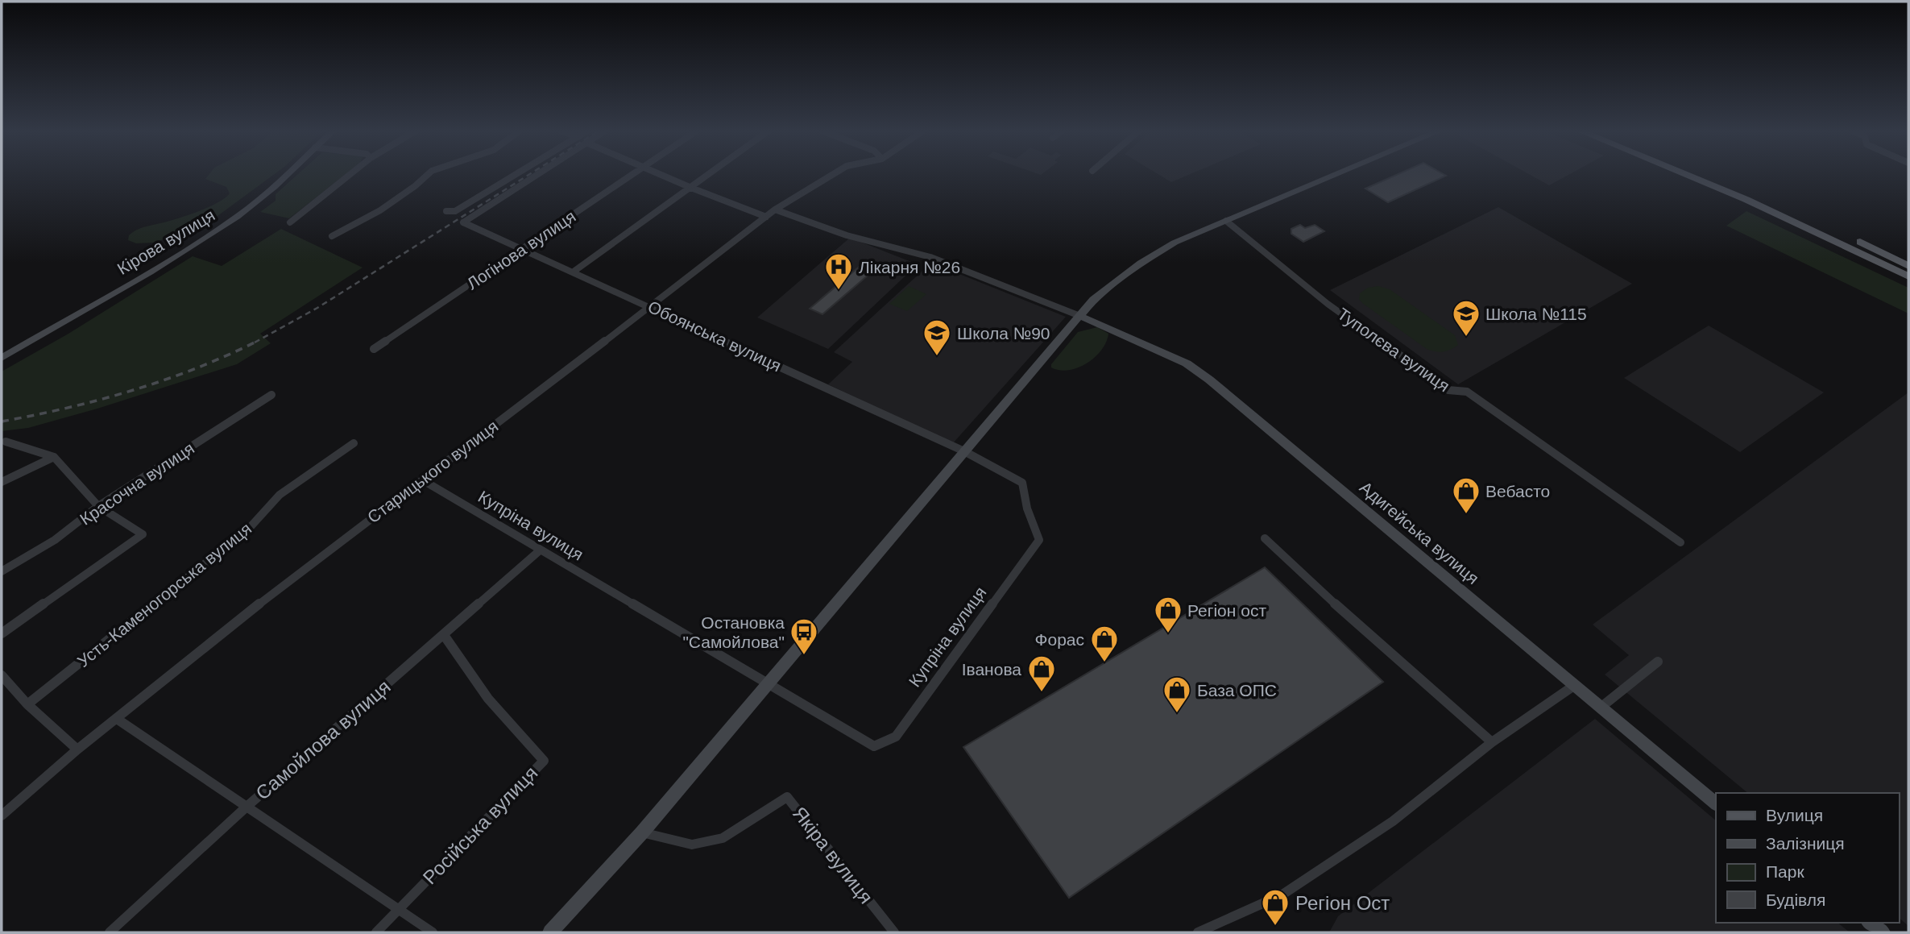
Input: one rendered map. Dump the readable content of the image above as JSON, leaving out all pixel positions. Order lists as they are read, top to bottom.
{
  "streets": {
    "main road": ["Кірова вулиця", "Адигейська вулиця"],
    "street": [
      "Логінова вулиця",
      "Обоянська вулиця",
      "Туполєва вулиця",
      "Старицького вулиця",
      "Красочна вулиця",
      "Купріна вулиця",
      "Усть-Каменогорська вулиця",
      "Самойлова вулиця",
      "Російська вулиця",
      "Якіра вулиця"
    ]
  },
  "crossings": [
    ["Логінова вулиця", "Обоянська вулиця"],
    ["Обоянська вулиця", "Старицького вулиця"],
    ["Обоянська вулиця", "Купріна вулиця"],
    ["Старицького вулиця", "Купріна вулиця"],
    ["Купріна вулиця", "Самойлова вулиця"],
    ["Самойлова вулиця", "Російська вулиця"]
  ],
  "places": {
    "hospital": ["Лікарня №26"],
    "school or university": ["Школа №115", "Школа №90"],
    "shop": [
      "Вебасто",
      "Регіон ост",
      "Форас",
      "Іванова",
      "База ОПС",
      "Регіон Ост"
    ],
    "bus stop": ["Остановка \"Самойлова\""]
  },
  "legend": [
    "Вулиця",
    "Залізниця",
    "Парк",
    "Будівля"
  ]
}
